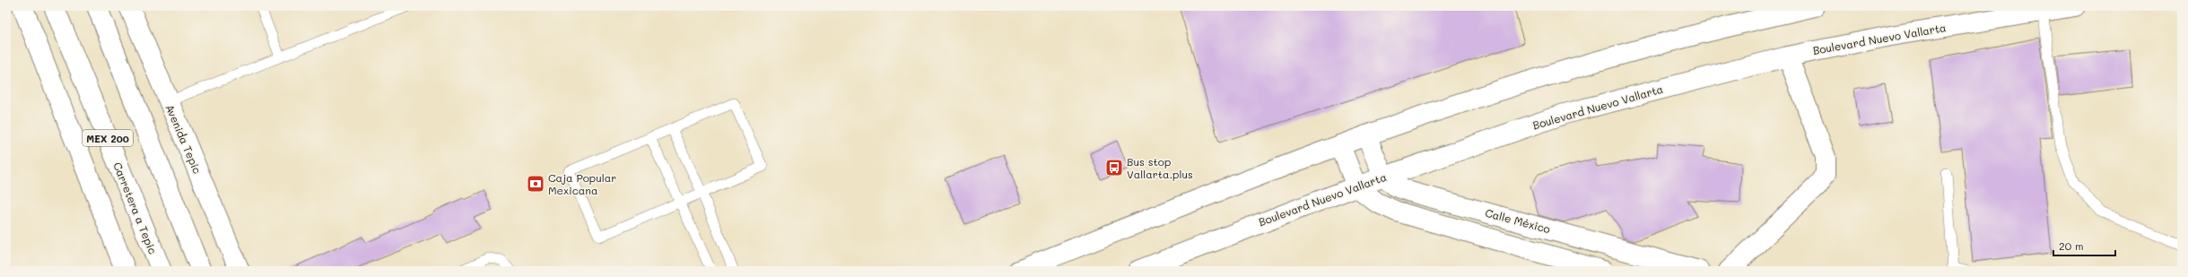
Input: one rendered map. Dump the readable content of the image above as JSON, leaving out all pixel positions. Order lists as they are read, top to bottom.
{
  "streets": {
    "main road": [
      "Boulevard Nuevo Vallarta",
      "MEX 200",
      "Avenida Tepic",
      "Carretera a Tepic",
      "Calle México"
    ]
  },
  "crossings": [
    ["Boulevard Nuevo Vallarta", "Calle México"]
  ],
  "places": {
    "bus stop": ["Bus stop Vallarta.plus"],
    "bank": ["Caja Popular Mexicana"]
  },
  "scale_bar": "20 m"
}
